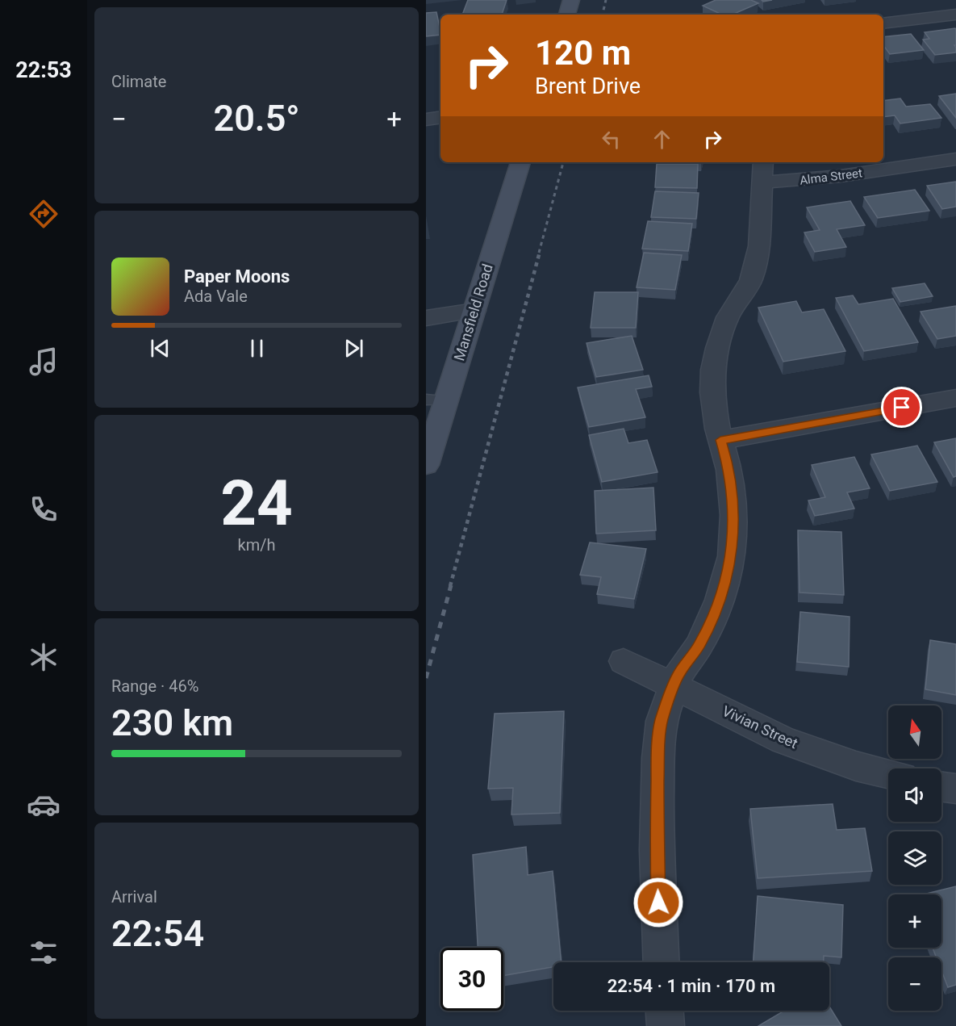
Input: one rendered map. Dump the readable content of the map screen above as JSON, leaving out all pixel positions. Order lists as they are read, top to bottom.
{
  "streets": {
    "main road": ["Mansfield Road"],
    "street": ["Alma Street", "Vivian Street"]
  },
  "north": "top",
  "page": {
    "tabs": "22:53",
    "tile": [
      "Climate",
      ["24", "km/h"],
      ["Range · 46%", "230 km"],
      ["Arrival", "22:54"]
    ],
    "turn": ["120 m", "Brent Drive"],
    "heat": ["−", "20.5°", "+"],
    "song": ["Paper Moons", "Ada Vale"],
    "map_buttons": ["+", "−"],
    "limit": "30",
    "trip": "22:54 · 1 min · 170 m"
  }
}
